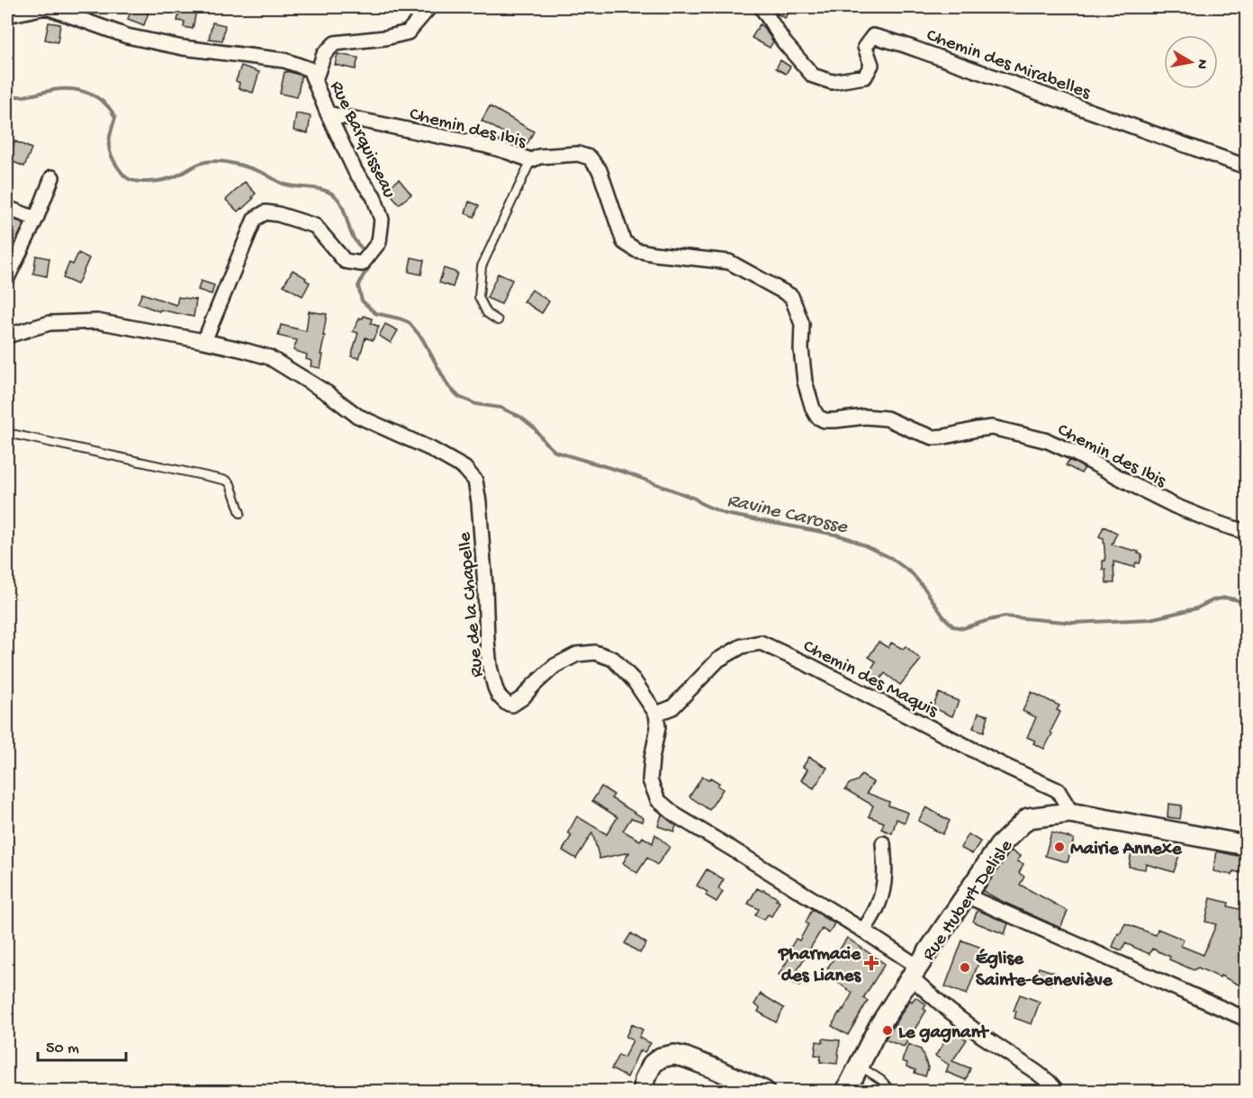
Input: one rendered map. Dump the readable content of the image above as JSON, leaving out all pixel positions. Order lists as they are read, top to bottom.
{
  "streets": {
    "main road": ["Rue Hubert Delisle"],
    "street": [
      "Chemin des Mirabelles",
      "Chemin des Ibis",
      "Rue Barquisseau",
      "Rue de la Chapelle",
      "Chemin des Maquis"
    ]
  },
  "crossings": [
    ["Chemin des Ibis", "Rue Barquisseau"],
    ["Rue Barquisseau", "Rue de la Chapelle"],
    ["Rue de la Chapelle", "Chemin des Maquis"],
    ["Chemin des Maquis", "Rue Hubert Delisle"]
  ],
  "water": ["Ravine Carosse"],
  "places": {
    "other": ["Mairie Annexe", "Église Sainte-Geneviève", "Le gagnant"],
    "health": ["Pharmacie des Lianes"]
  },
  "scale_bar": "50 m",
  "north": "right"
}
